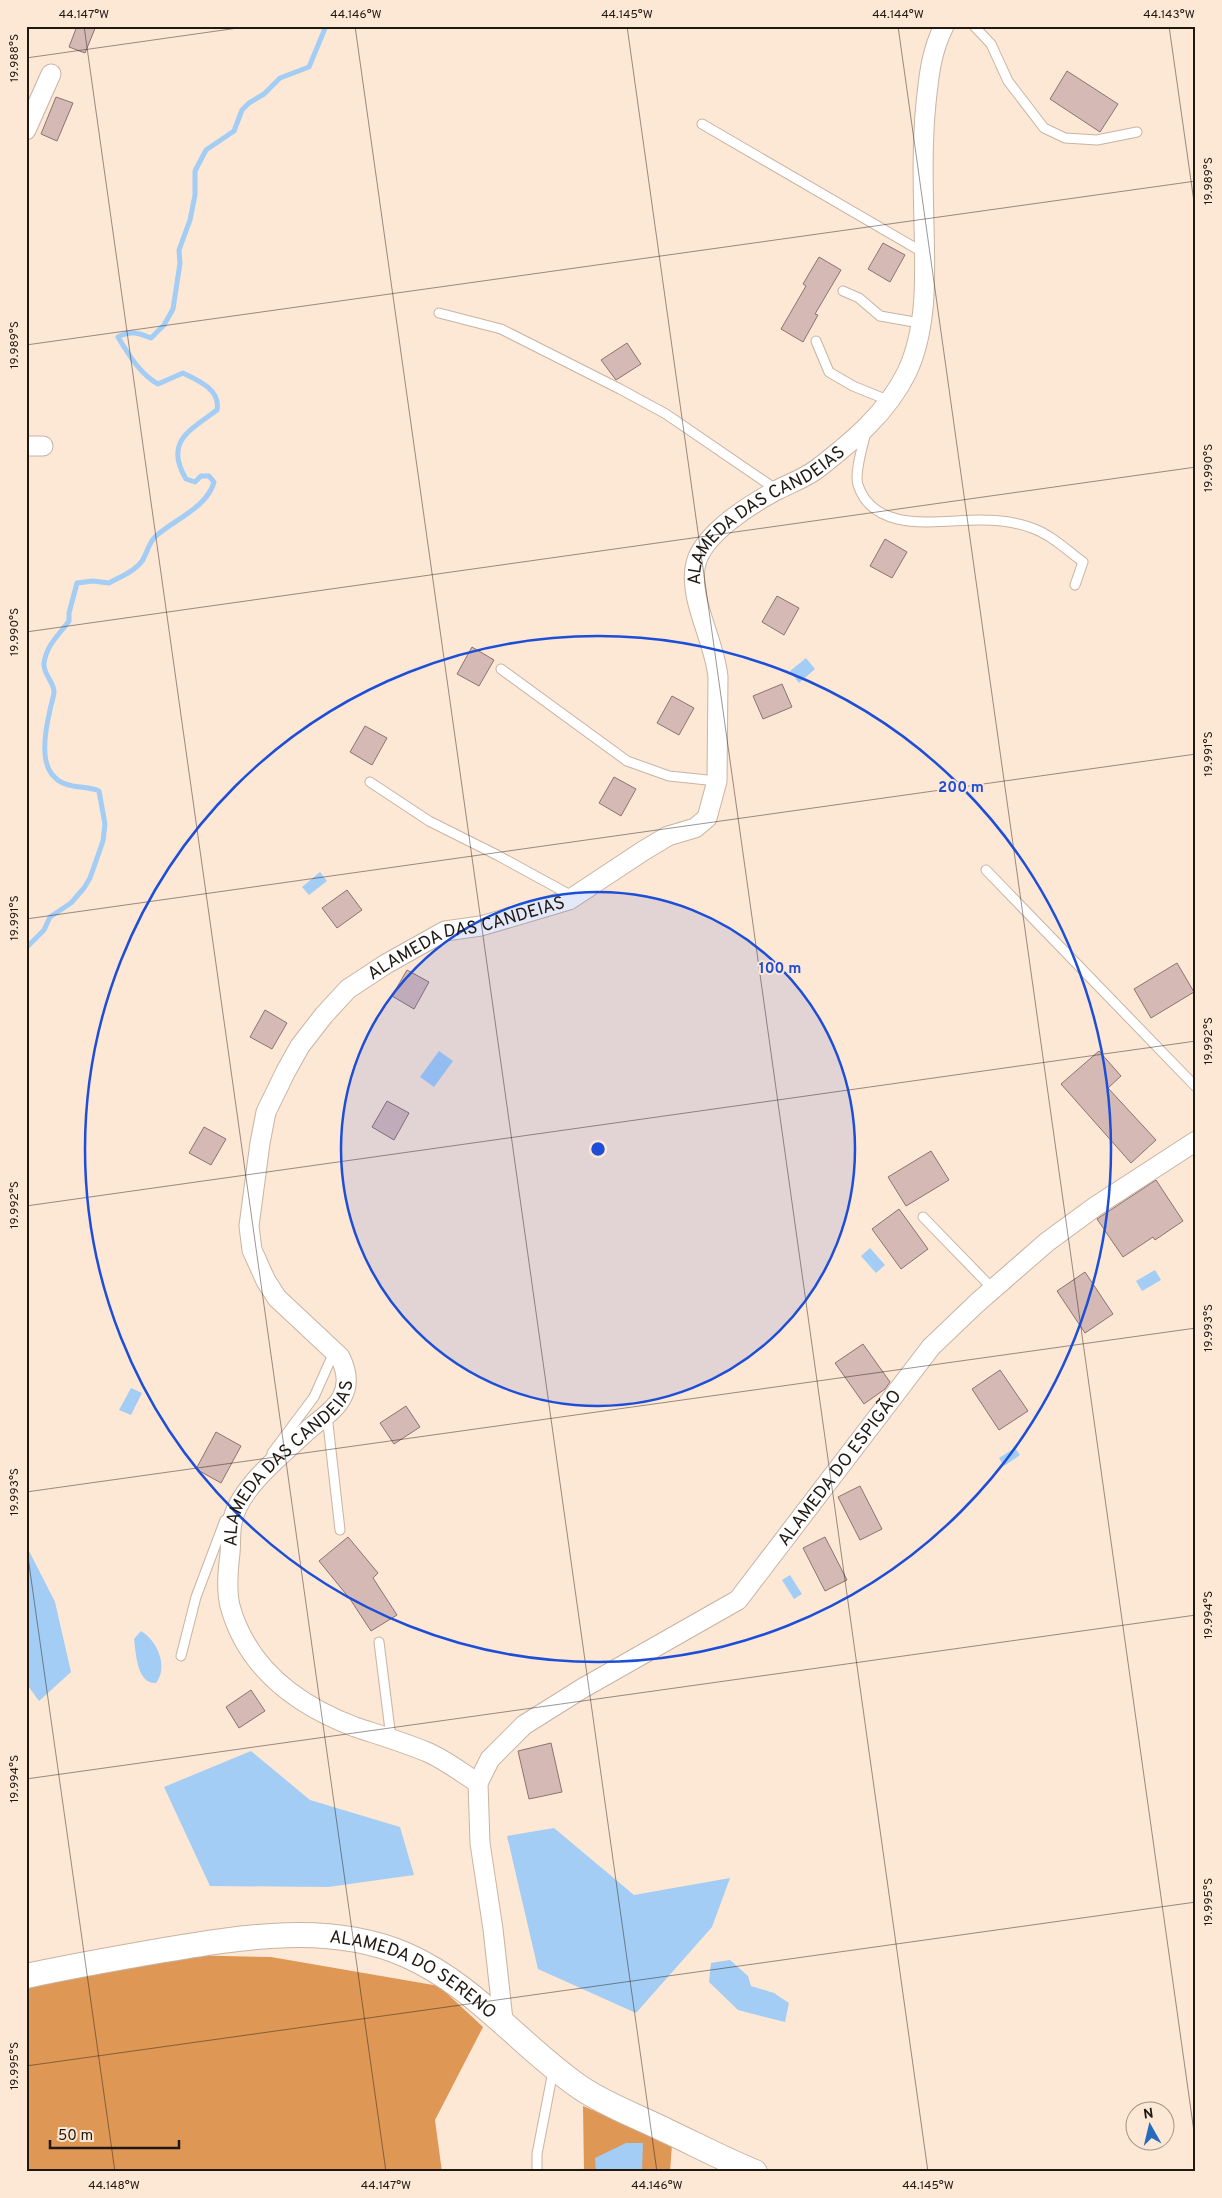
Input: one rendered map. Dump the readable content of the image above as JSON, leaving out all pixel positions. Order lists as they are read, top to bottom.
{
  "streets": {
    "street": ["ALAMEDA DAS CANDEIAS", "ALAMEDA DO ESPIGÃO", "ALAMEDA DO SERENO"]
  },
  "crossings": [
    ["ALAMEDA DAS CANDEIAS", "ALAMEDA DO ESPIGÃO"]
  ],
  "scale_bar": "50 m",
  "north": "top",
  "coordinates": [
    "44.147°W",
    "44.146°W",
    "44.145°W",
    "44.144°W",
    "44.143°W",
    "19.988°S",
    "19.989°S",
    "19.990°S",
    "19.991°S",
    "19.992°S",
    "19.993°S",
    "19.994°S",
    "19.995°S",
    "44.148°W"
  ],
  "rings": ["200 m", "100 m"]
}
